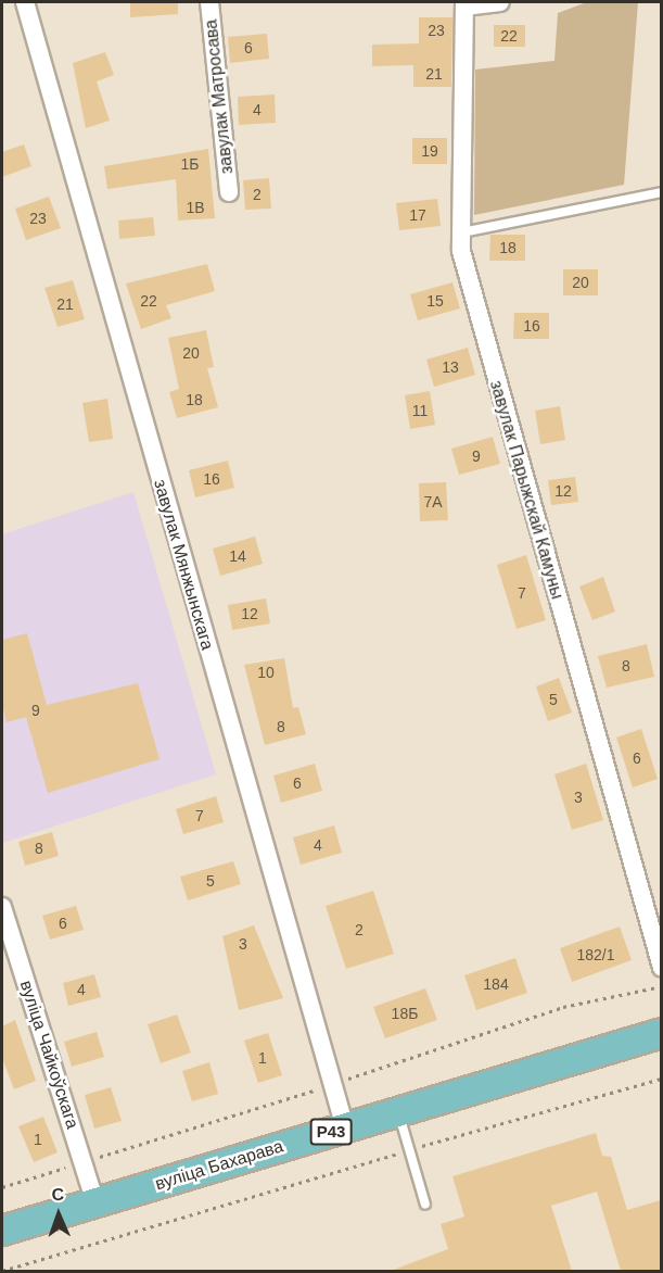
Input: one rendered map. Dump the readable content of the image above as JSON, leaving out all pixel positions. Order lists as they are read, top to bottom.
{
  "streets": {
    "main road": ["Р43", "вуліца Бахарава"],
    "street": [
      "завулак Матросава",
      "завулак Парыжскай Камуны",
      "завулак Мянжынскага",
      "вуліца Чайкоўскага"
    ]
  },
  "crossings": [
    ["завулак Мянжынскага", "вуліца Бахарава"],
    ["вуліца Чайкоўскага", "вуліца Бахарава"]
  ],
  "house_numbers": [
    "23",
    "22",
    "6",
    "21",
    "4",
    "19",
    "1Б",
    "2",
    "1В",
    "17",
    "23",
    "18",
    "20",
    "22",
    "15",
    "21",
    "16",
    "20",
    "13",
    "18",
    "11",
    "9",
    "16",
    "12",
    "7А",
    "14",
    "7",
    "12",
    "8",
    "10",
    "5",
    "9",
    "8",
    "6",
    "6",
    "3",
    "7",
    "4",
    "8",
    "5",
    "6",
    "2",
    "3",
    "182/1",
    "184",
    "4",
    "18Б",
    "1",
    "1"
  ],
  "north": "top"
}
